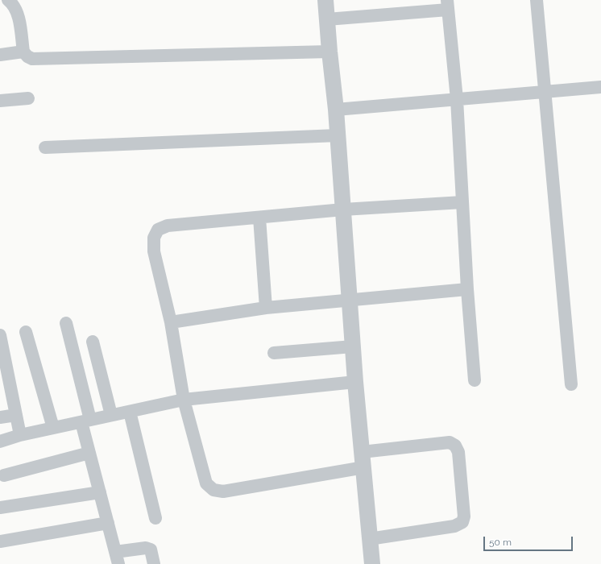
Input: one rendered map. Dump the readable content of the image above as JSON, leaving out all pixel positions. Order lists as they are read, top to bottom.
{
  "scale_bar": "50 m"
}
